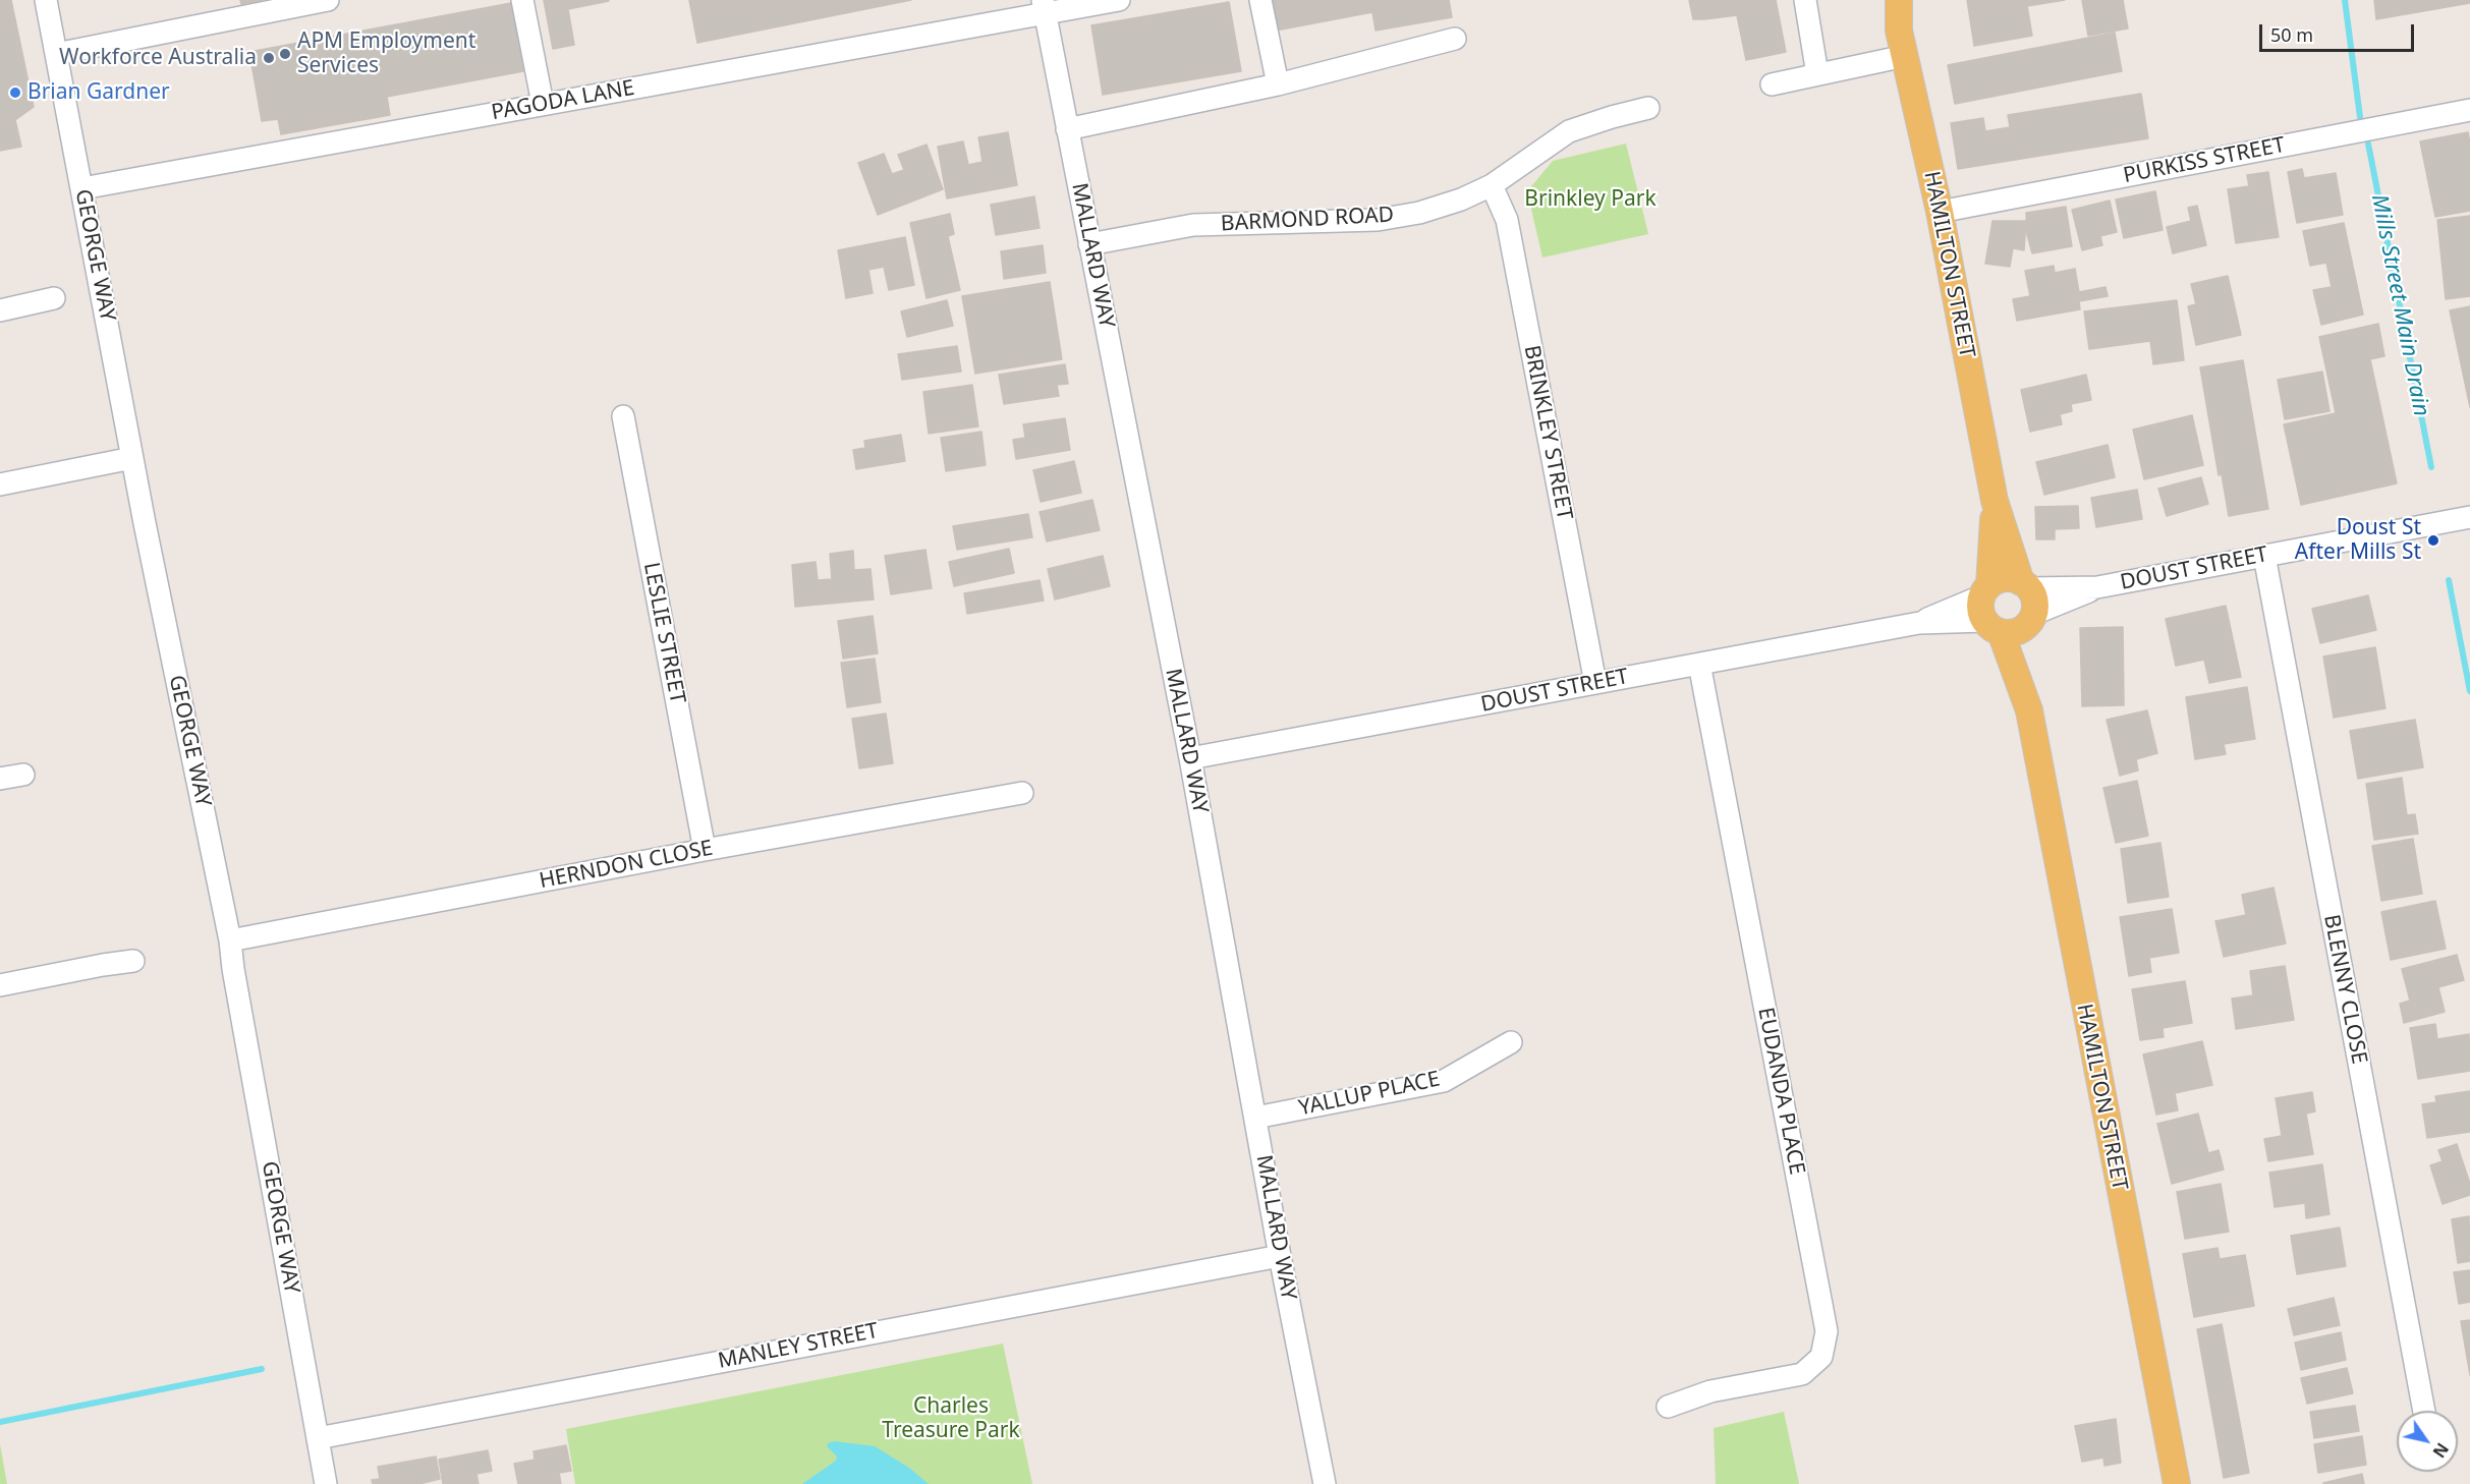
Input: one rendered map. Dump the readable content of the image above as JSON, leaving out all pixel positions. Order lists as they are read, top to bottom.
{
  "streets": {
    "main road": ["HAMILTON STREET"],
    "street": [
      "PAGODA LANE",
      "PURKISS STREET",
      "BARMOND ROAD",
      "GEORGE WAY",
      "MALLARD WAY",
      "BRINKLEY STREET",
      "DOUST STREET",
      "LESLIE STREET",
      "HERNDON CLOSE",
      "BLENNY CLOSE",
      "EUDANDA PLACE",
      "YALLUP PLACE",
      "MANLEY STREET"
    ]
  },
  "crossings": [
    ["PAGODA LANE", "GEORGE WAY"],
    ["PAGODA LANE", "MALLARD WAY"],
    ["PURKISS STREET", "HAMILTON STREET"],
    ["BARMOND ROAD", "MALLARD WAY"],
    ["BARMOND ROAD", "BRINKLEY STREET"],
    ["GEORGE WAY", "HERNDON CLOSE"],
    ["GEORGE WAY", "MANLEY STREET"],
    ["MALLARD WAY", "DOUST STREET"],
    ["MALLARD WAY", "YALLUP PLACE"],
    ["MALLARD WAY", "MANLEY STREET"],
    ["HAMILTON STREET", "DOUST STREET"],
    ["BRINKLEY STREET", "DOUST STREET"],
    ["DOUST STREET", "BLENNY CLOSE"],
    ["DOUST STREET", "EUDANDA PLACE"],
    ["LESLIE STREET", "HERNDON CLOSE"]
  ],
  "water": ["Mills Street Main Drain"],
  "parks": ["Brinkley Park", "Charles Treasure Park"],
  "places": [
    "APM Employment Services",
    "Workforce Australia",
    "Brian Gardner",
    "Doust St After Mills St"
  ],
  "scale_bar": "50 m",
  "north": "bottom right"
}
